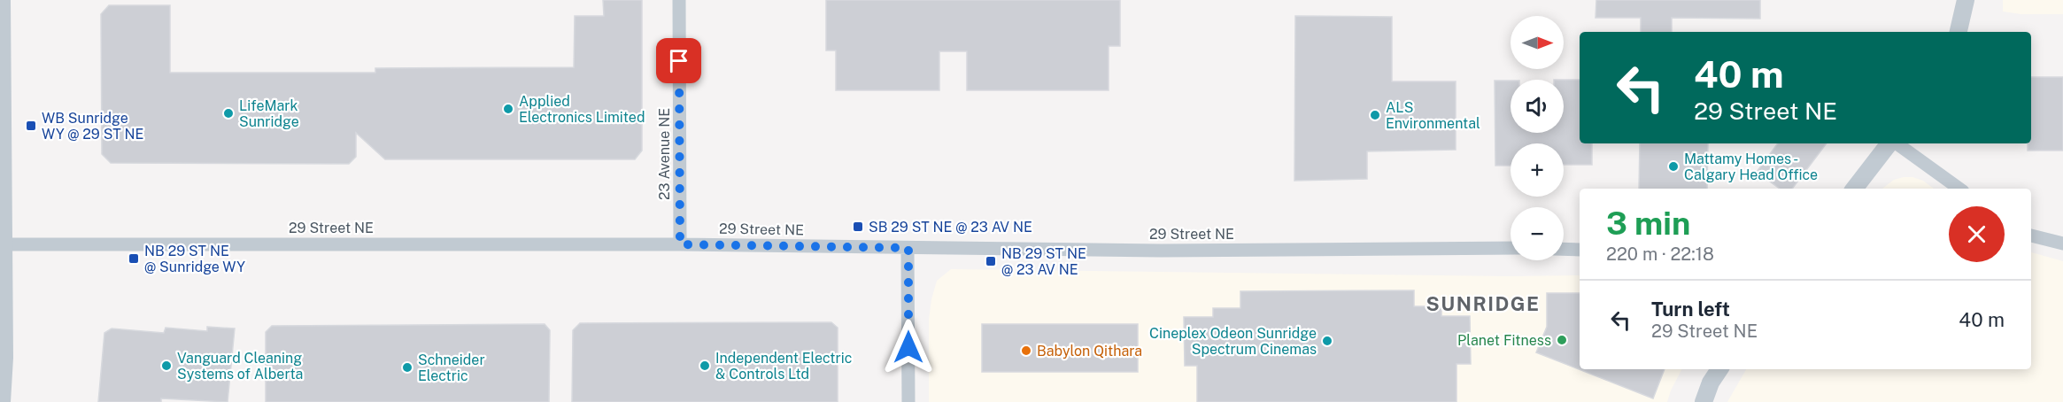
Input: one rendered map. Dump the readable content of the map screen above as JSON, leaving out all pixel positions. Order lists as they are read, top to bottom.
{
  "streets": {
    "street": ["23 Avenue NE", "29 Street NE"]
  },
  "crossings": [
    ["23 Avenue NE", "29 Street NE"]
  ],
  "districts": ["SUNRIDGE"],
  "places": {
    "other": [
      "Applied Electronics Limited",
      "LifeMark Sunridge",
      "ALS Environmental",
      "Mattamy Homes - Calgary Head Office",
      "Planet Fitness",
      "Cineplex Odeon Sunridge Spectrum Cinemas",
      "Babylon Qithara",
      "Vanguard Cleaning Systems of Alberta",
      "Independent Electric & Controls Ltd",
      "Schneider Electric"
    ],
    "transit": [
      "WB Sunridge WY @ 29 ST NE",
      "SB 29 ST NE @ 23 AV NE",
      "NB 29 ST NE @ Sunridge WY",
      "NB 29 ST NE @ 23 AV NE"
    ]
  },
  "north": "right",
  "page": {
    "map_buttons": ["+", "−"],
    "turn": ["40 m", "29 Street NE"],
    "heading": ["3 min", "220 m · 22:18"],
    "list": [
      {
        "name": "Turn left",
        "note": "29 Street NE",
        "value": "40 m"
      }
    ]
  }
}
